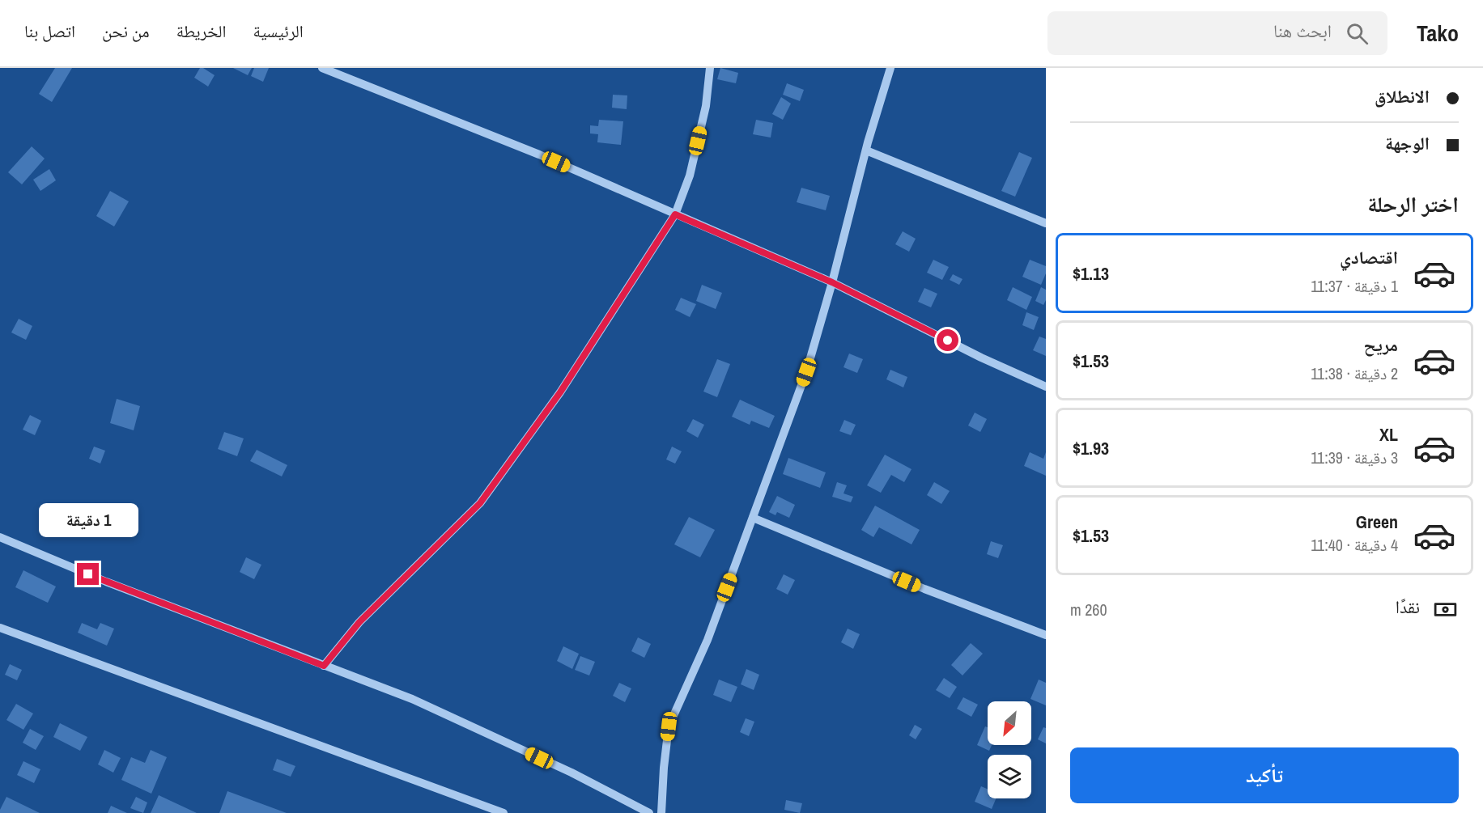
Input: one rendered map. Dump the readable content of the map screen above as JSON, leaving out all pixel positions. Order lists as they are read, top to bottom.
{
  "north": "bottom left",
  "page": {
    "header": "Tako",
    "search": "ابحث هنا",
    "nav": [
      "الرئيسية",
      "الخريطة",
      "من نحن",
      "اتصل بنا"
    ],
    "banner": ["الانطلاق", "الوجهة"],
    "heading": "اختر الرحلة",
    "list": [
      {
        "name": "اقتصادي",
        "note": "1 دقيقة · 11:37",
        "value": "$1.13"
      },
      {
        "name": "مريح",
        "note": "2 دقيقة · 11:38",
        "value": "$1.53"
      },
      {
        "name": "XL",
        "note": "3 دقيقة · 11:39",
        "value": "$1.93"
      },
      {
        "name": "Green",
        "note": "4 دقيقة · 11:40",
        "value": "$1.53"
      }
    ],
    "bubble": "1 دقيقة",
    "pay": ["نقدًا", "260 m"],
    "buttons": "تأكيد"
  }
}
